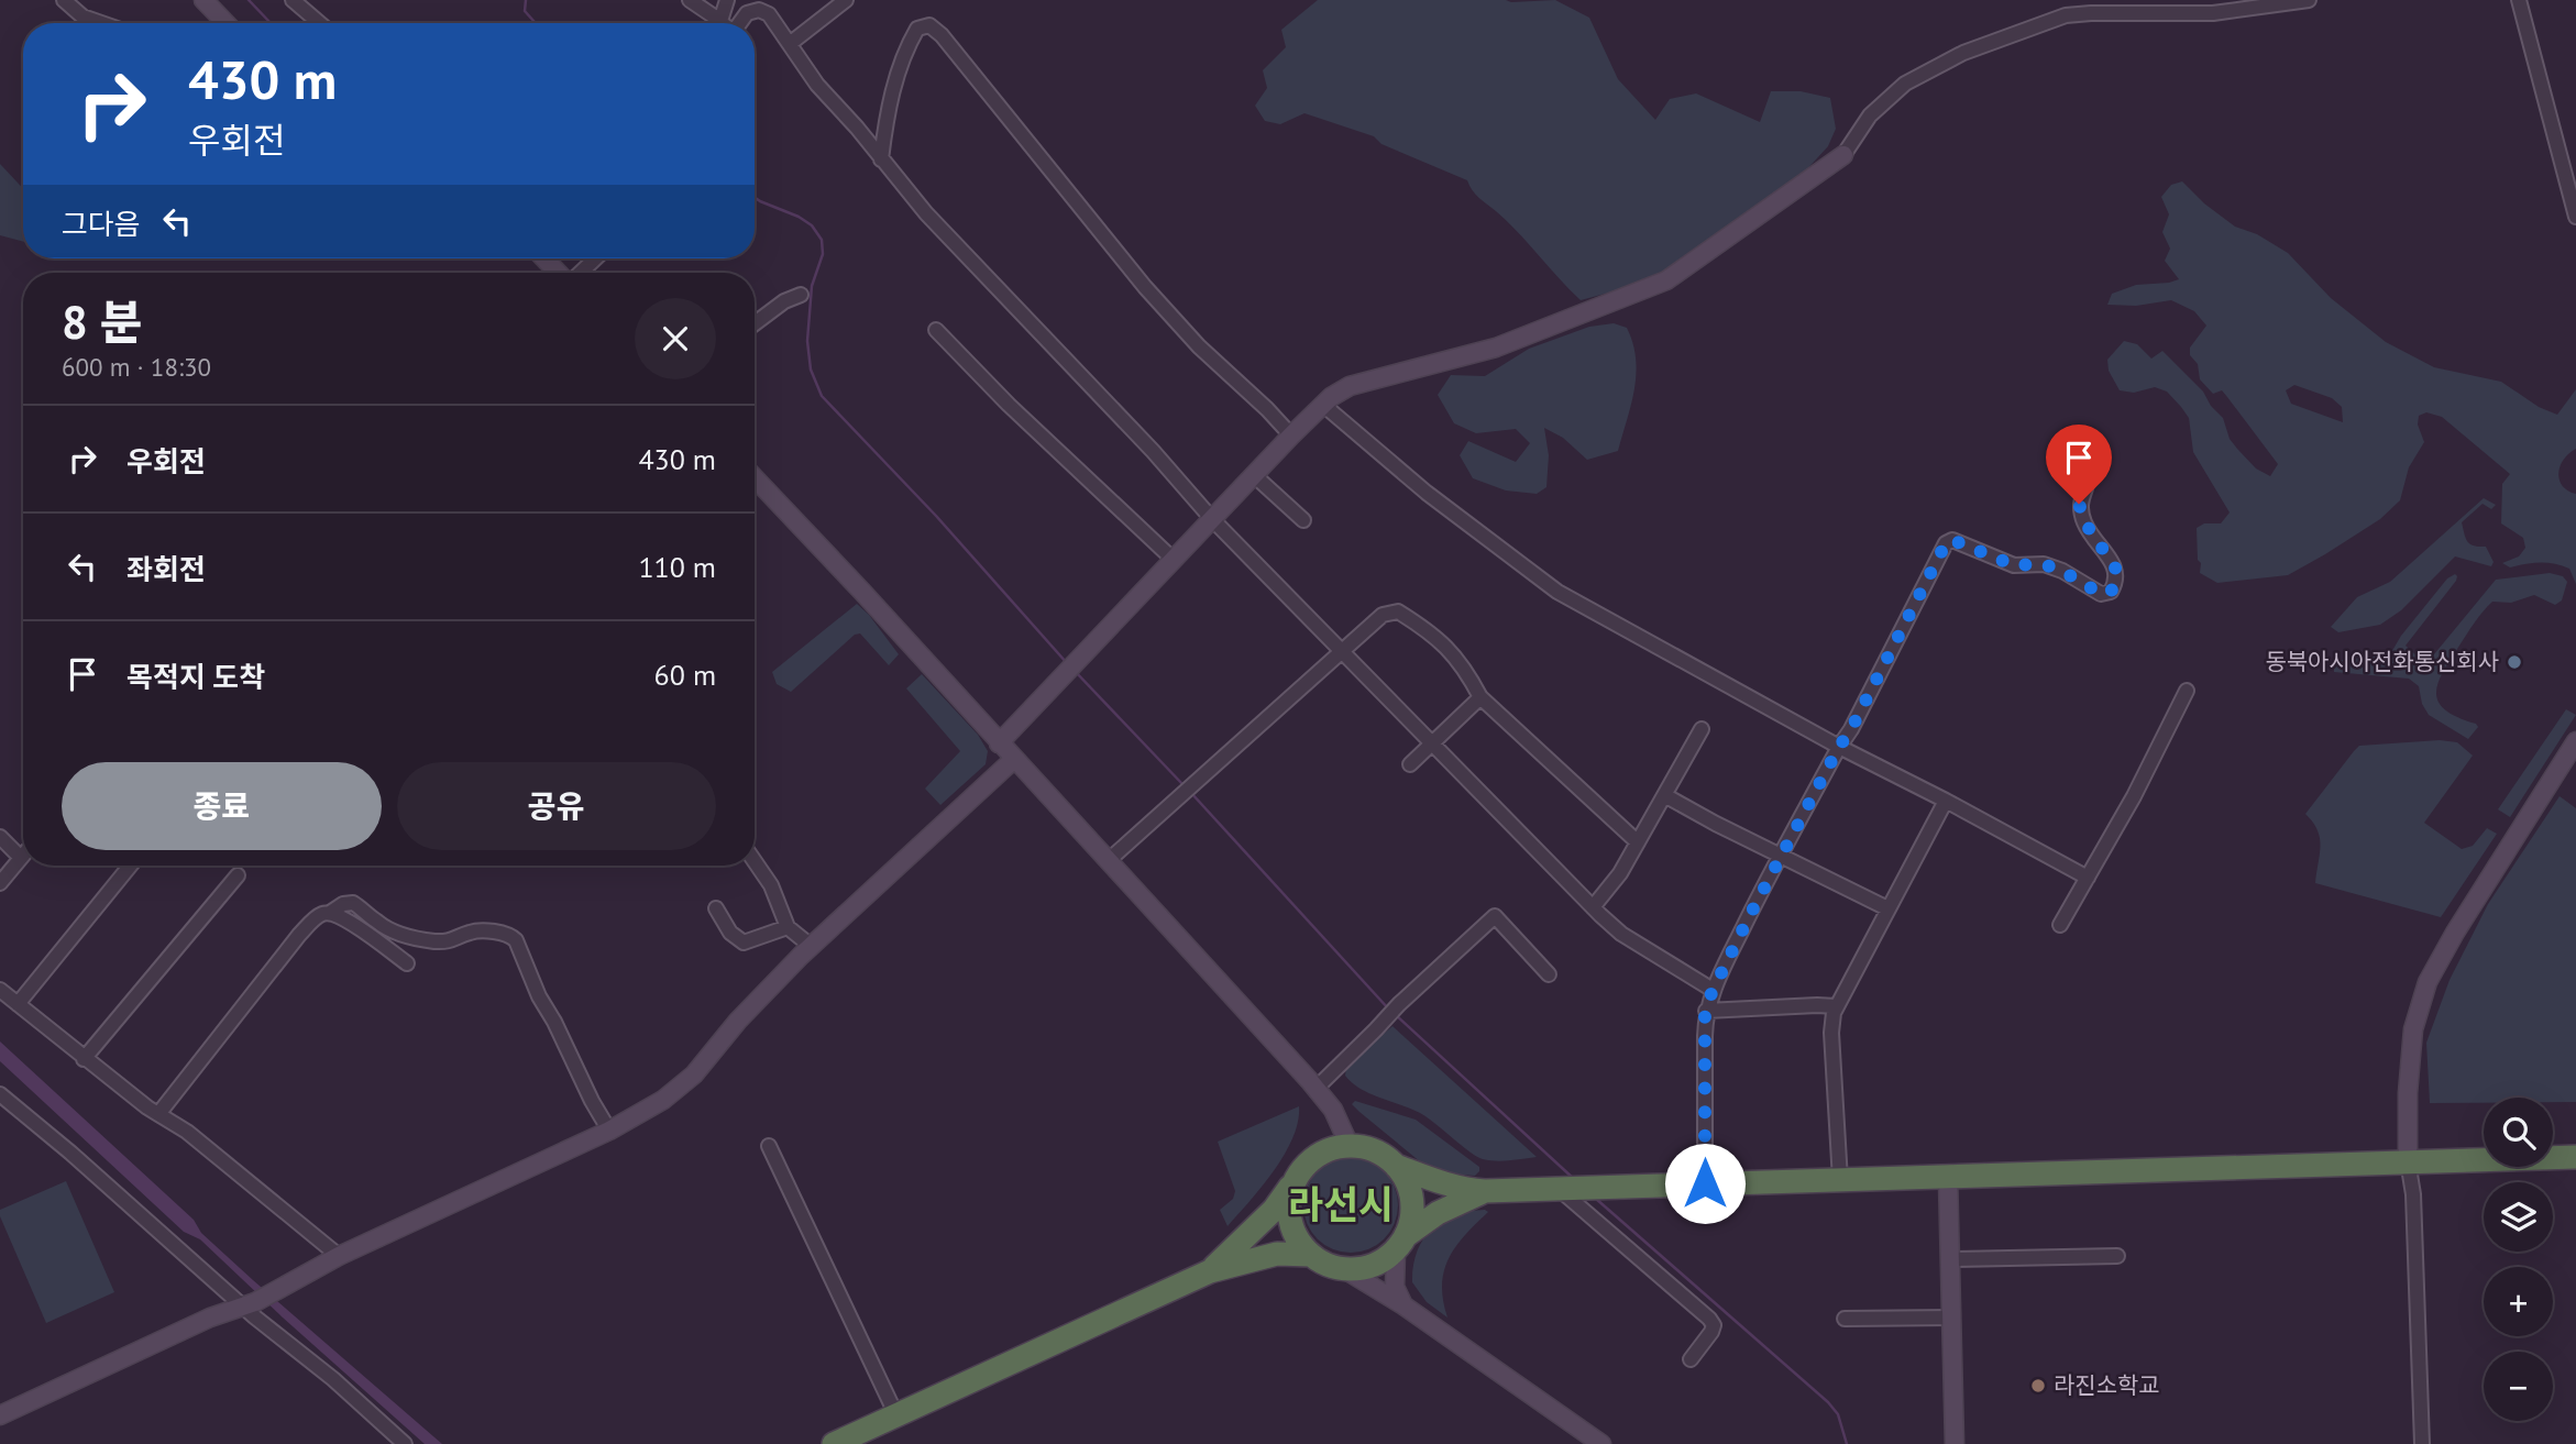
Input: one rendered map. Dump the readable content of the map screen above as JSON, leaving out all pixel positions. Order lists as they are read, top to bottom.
{
  "districts": ["라선시"],
  "places": ["동북아시아전화통신회사", "라진소학교"],
  "page": {
    "turn": ["430 m", "우회전"],
    "then": "그다음",
    "heading": ["8 분", "600 m · 18:30"],
    "list": [
      {
        "name": "우회전",
        "value": "430 m"
      },
      {
        "name": "좌회전",
        "value": "110 m"
      },
      {
        "name": "목적지 도착",
        "value": "60 m"
      }
    ],
    "buttons": ["종료", "공유"],
    "map_buttons": ["+", "−"]
  }
}
